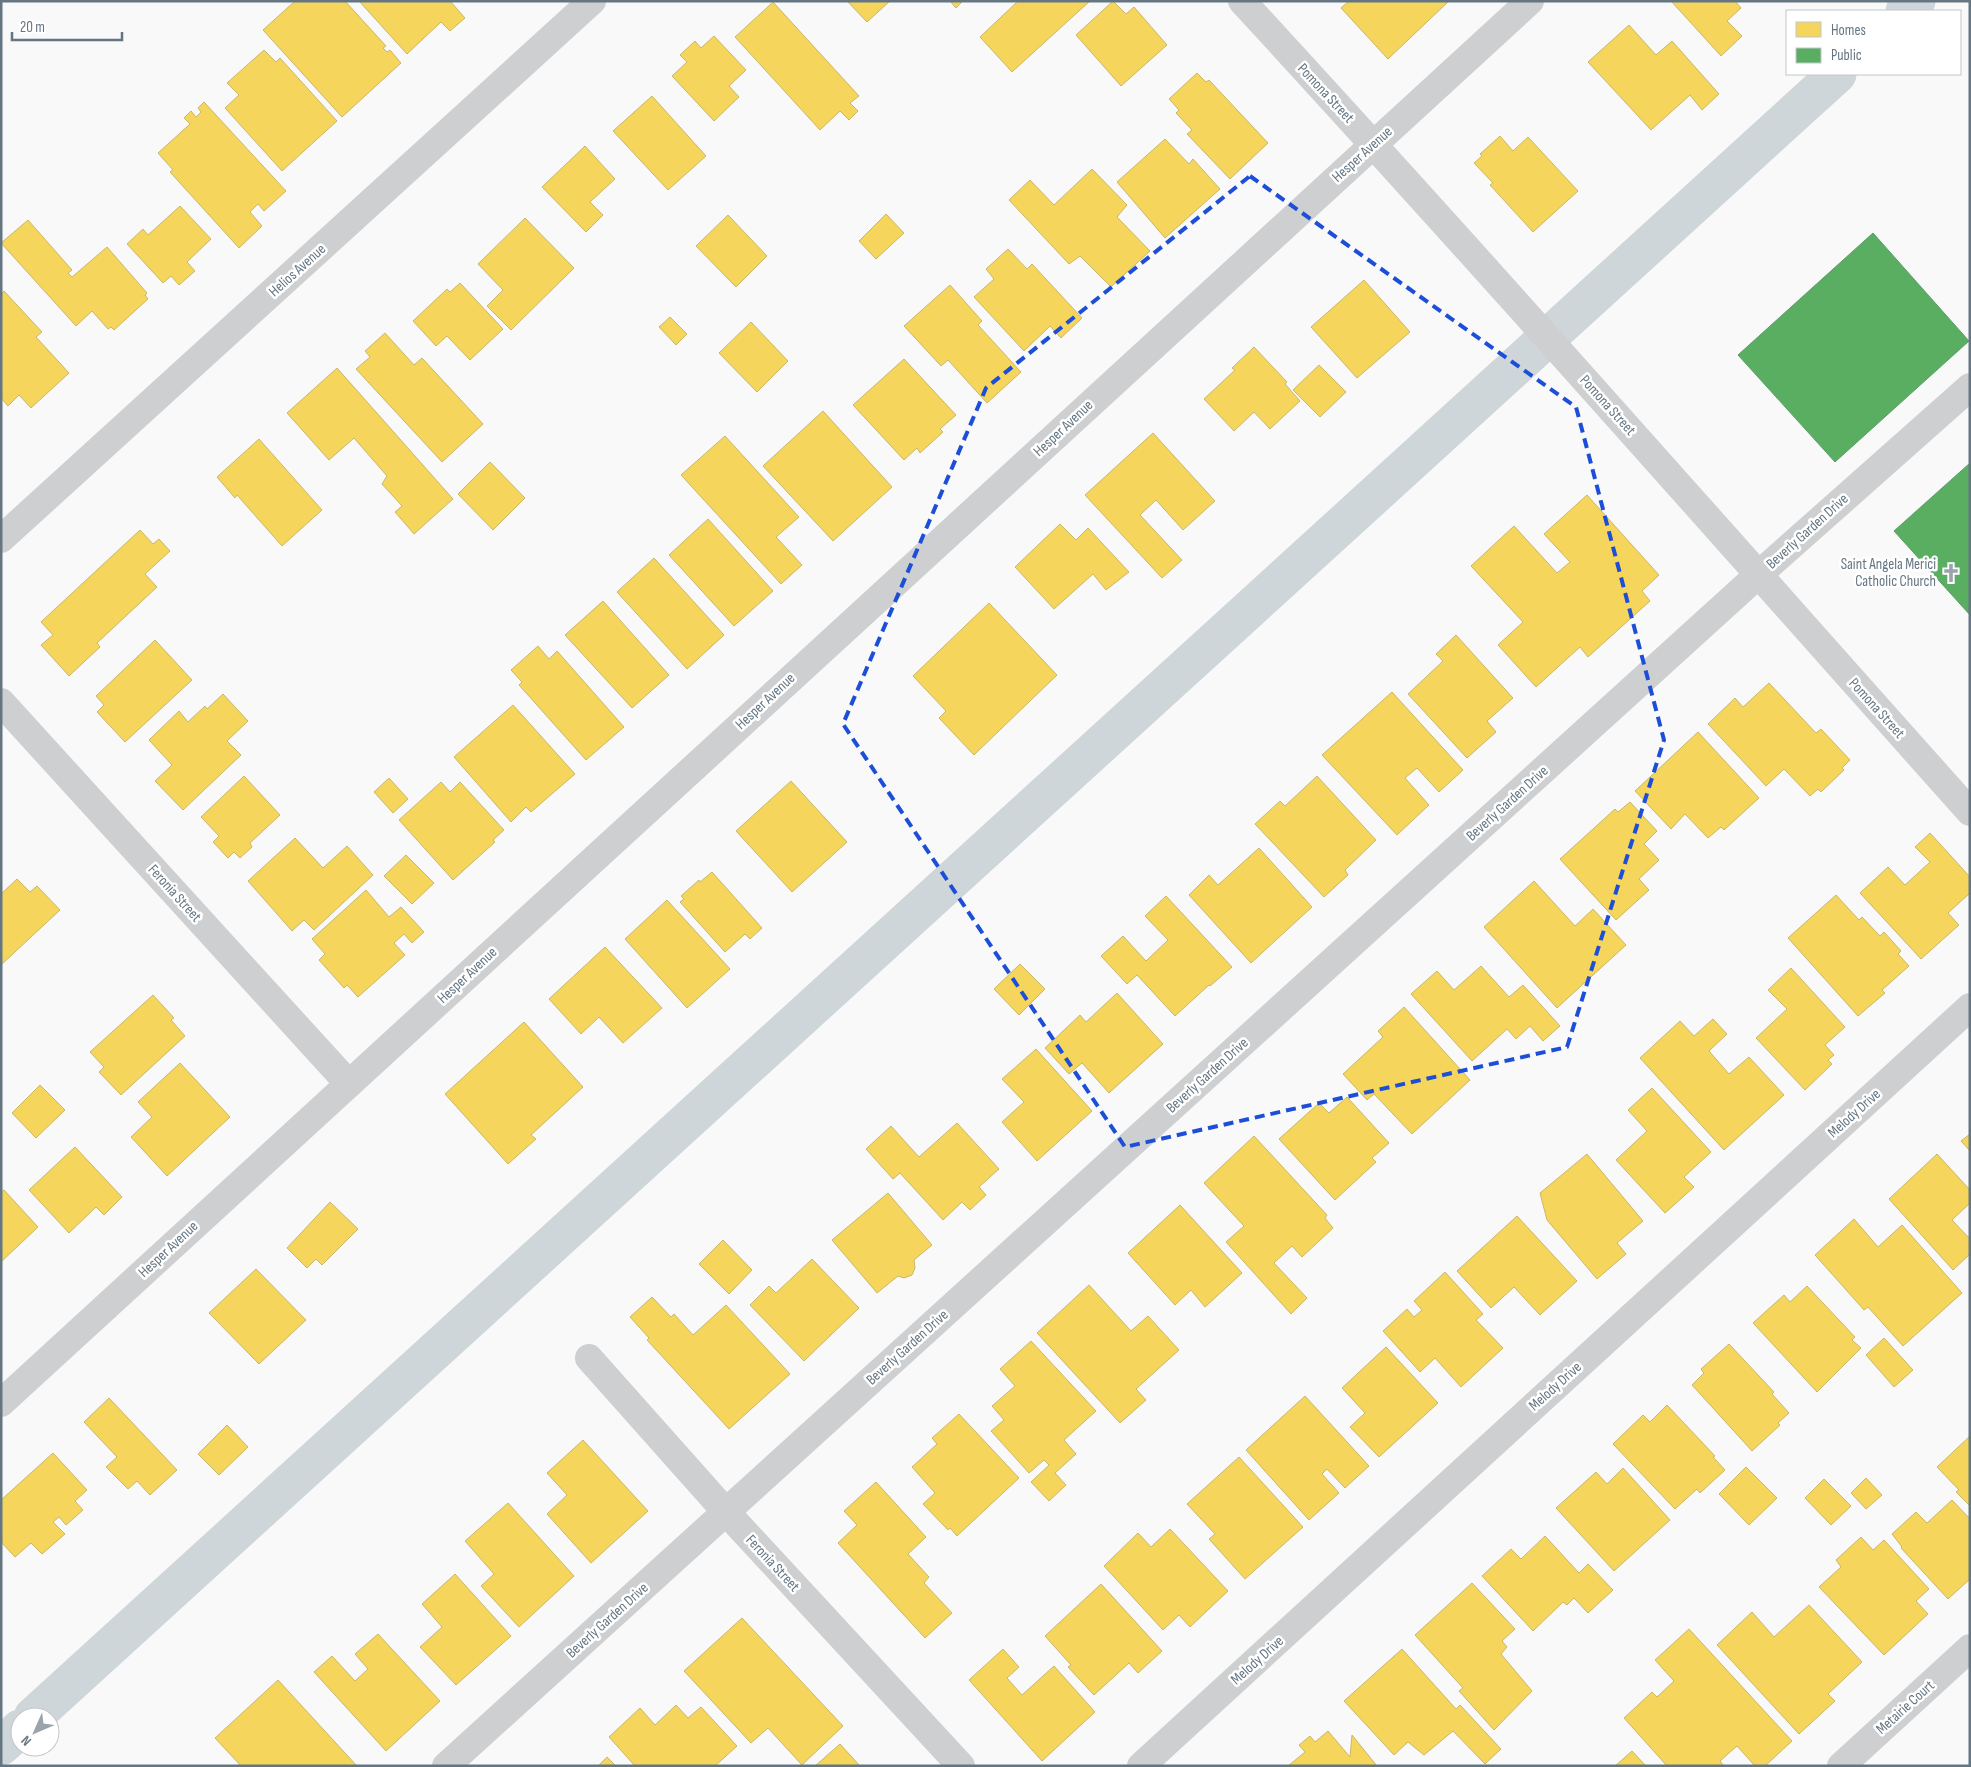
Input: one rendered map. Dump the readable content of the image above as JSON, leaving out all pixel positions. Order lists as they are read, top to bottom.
{
  "streets": {
    "street": [
      "Pomona Street",
      "Hesper Avenue",
      "Helios Avenue",
      "Beverly Garden Drive",
      "Feronia Street",
      "Melody Drive",
      "Metairie Court"
    ]
  },
  "crossings": [
    ["Pomona Street", "Hesper Avenue"],
    ["Pomona Street", "Beverly Garden Drive"],
    ["Hesper Avenue", "Feronia Street"],
    ["Beverly Garden Drive", "Feronia Street"]
  ],
  "places": {
    "church": ["Saint Angela Merici Catholic Church"]
  },
  "legend": ["Homes", "Public"],
  "scale_bar": "20 m",
  "north": "bottom left"
}
